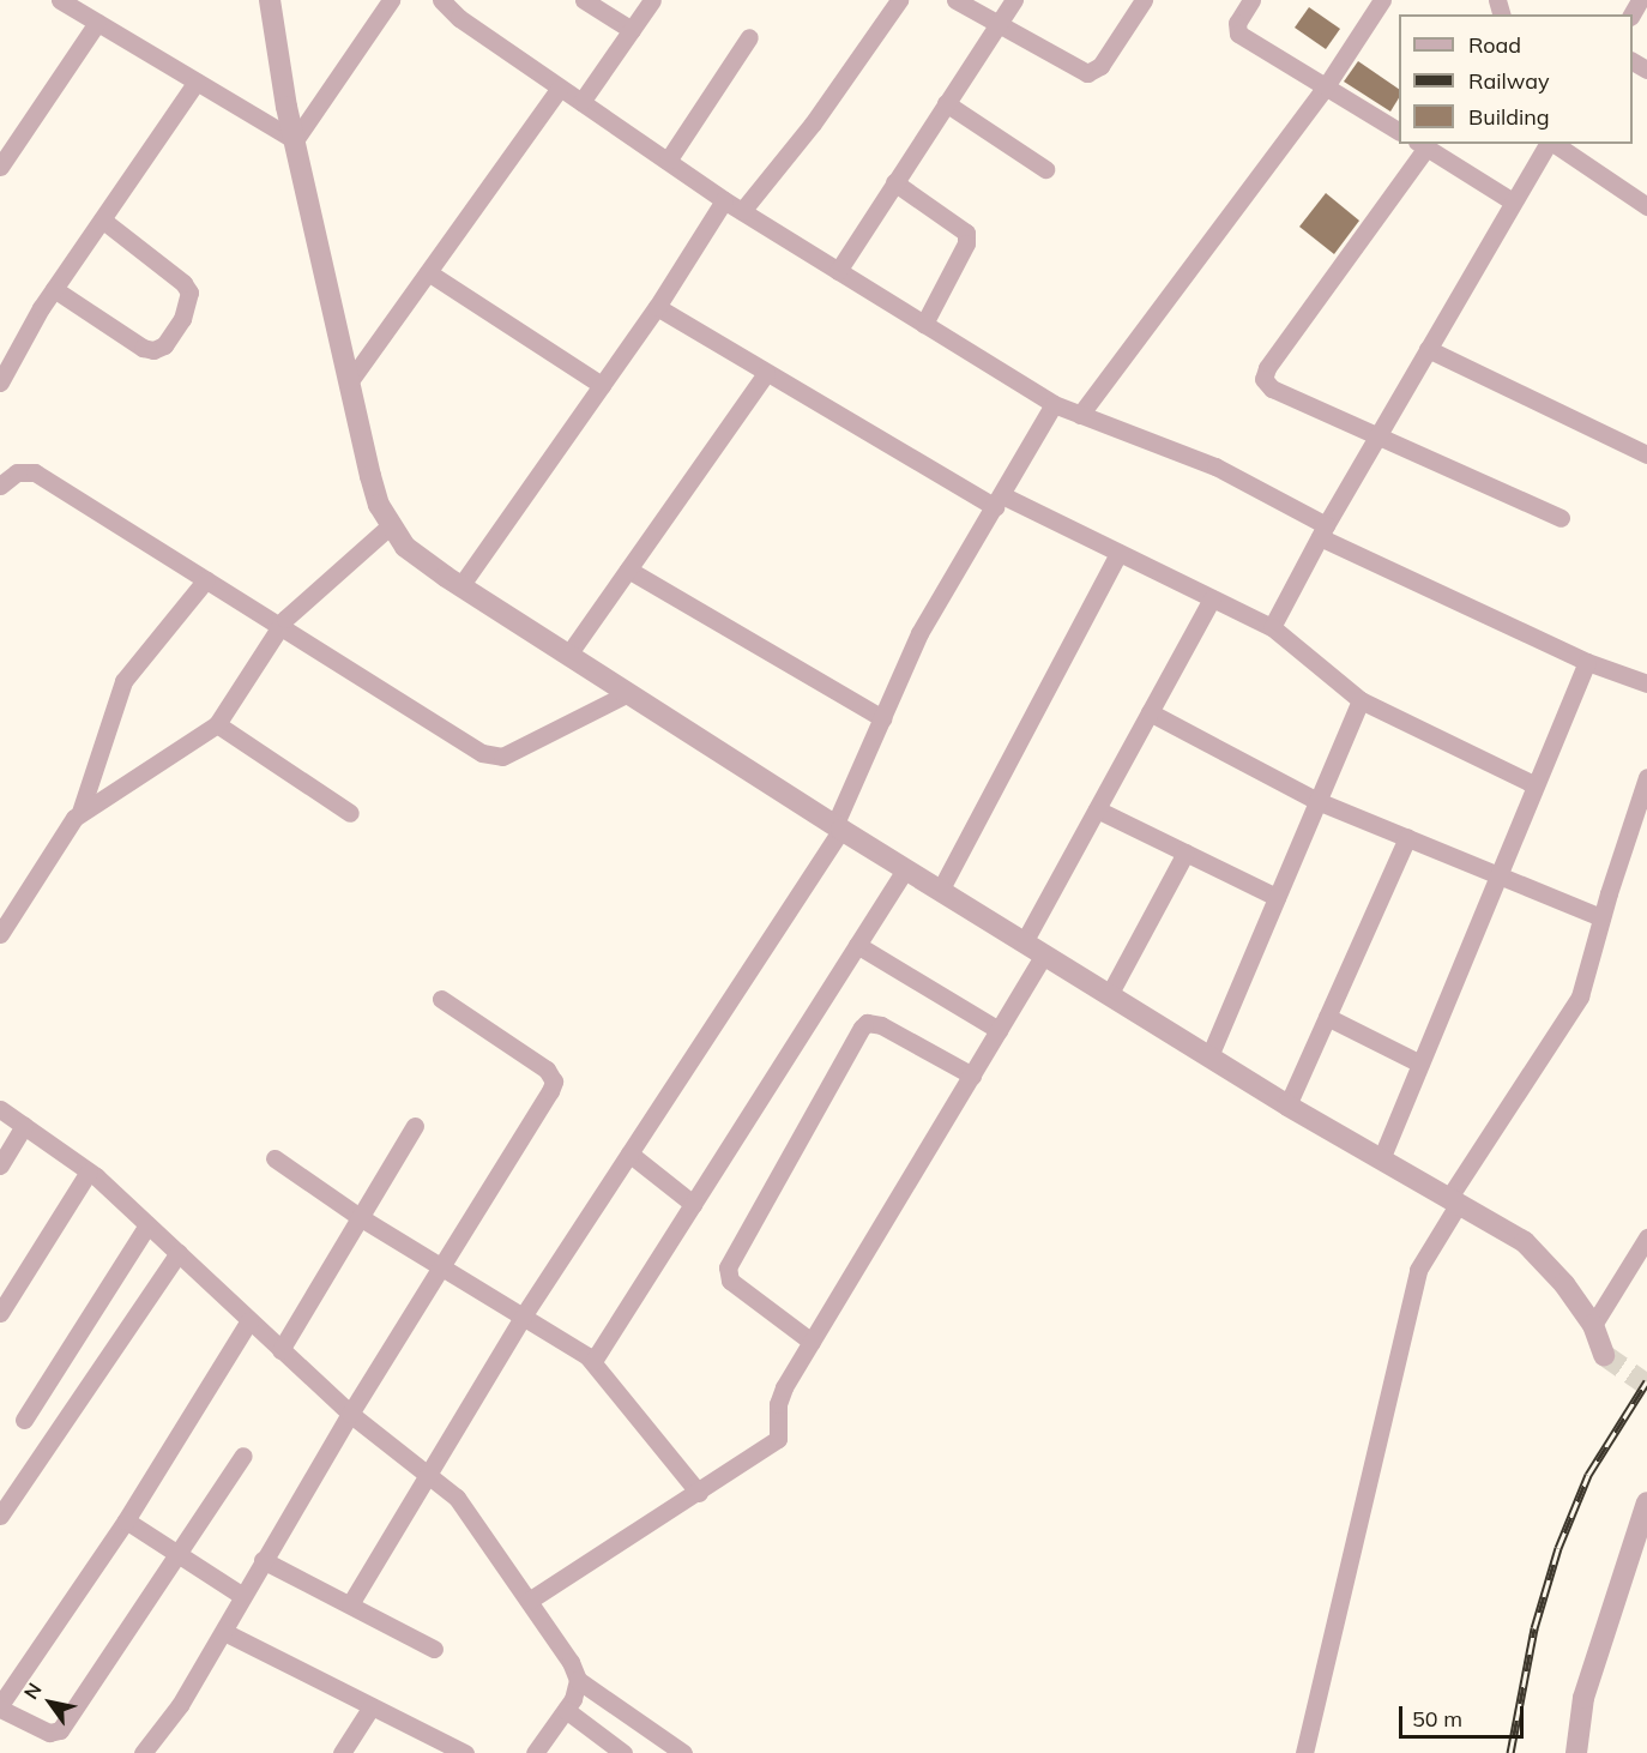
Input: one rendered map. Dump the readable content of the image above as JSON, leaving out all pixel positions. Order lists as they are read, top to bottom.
{
  "legend": ["Road", "Railway", "Building"],
  "scale_bar": "50 m",
  "north": "top left"
}
